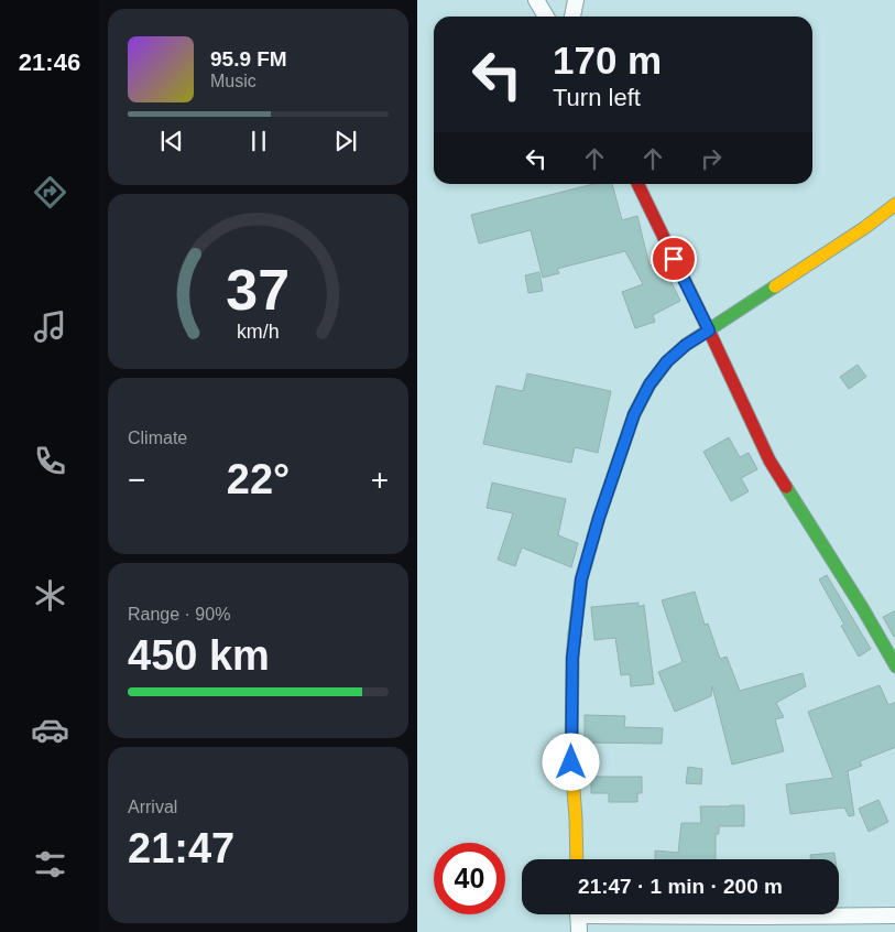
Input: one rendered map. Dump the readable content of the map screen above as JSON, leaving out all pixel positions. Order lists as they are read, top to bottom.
{
  "page": {
    "tabs": "21:46",
    "turn": ["170 m", "Turn left"],
    "song": ["95.9 FM", "Music"],
    "tile": [
      "Climate",
      ["Range · 90%", "450 km"],
      ["Arrival", "21:47"]
    ],
    "heat": ["−", "22°", "+"],
    "limit": "40",
    "trip": "21:47 · 1 min · 200 m",
    "gauge": ["37", "km/h"]
  }
}
